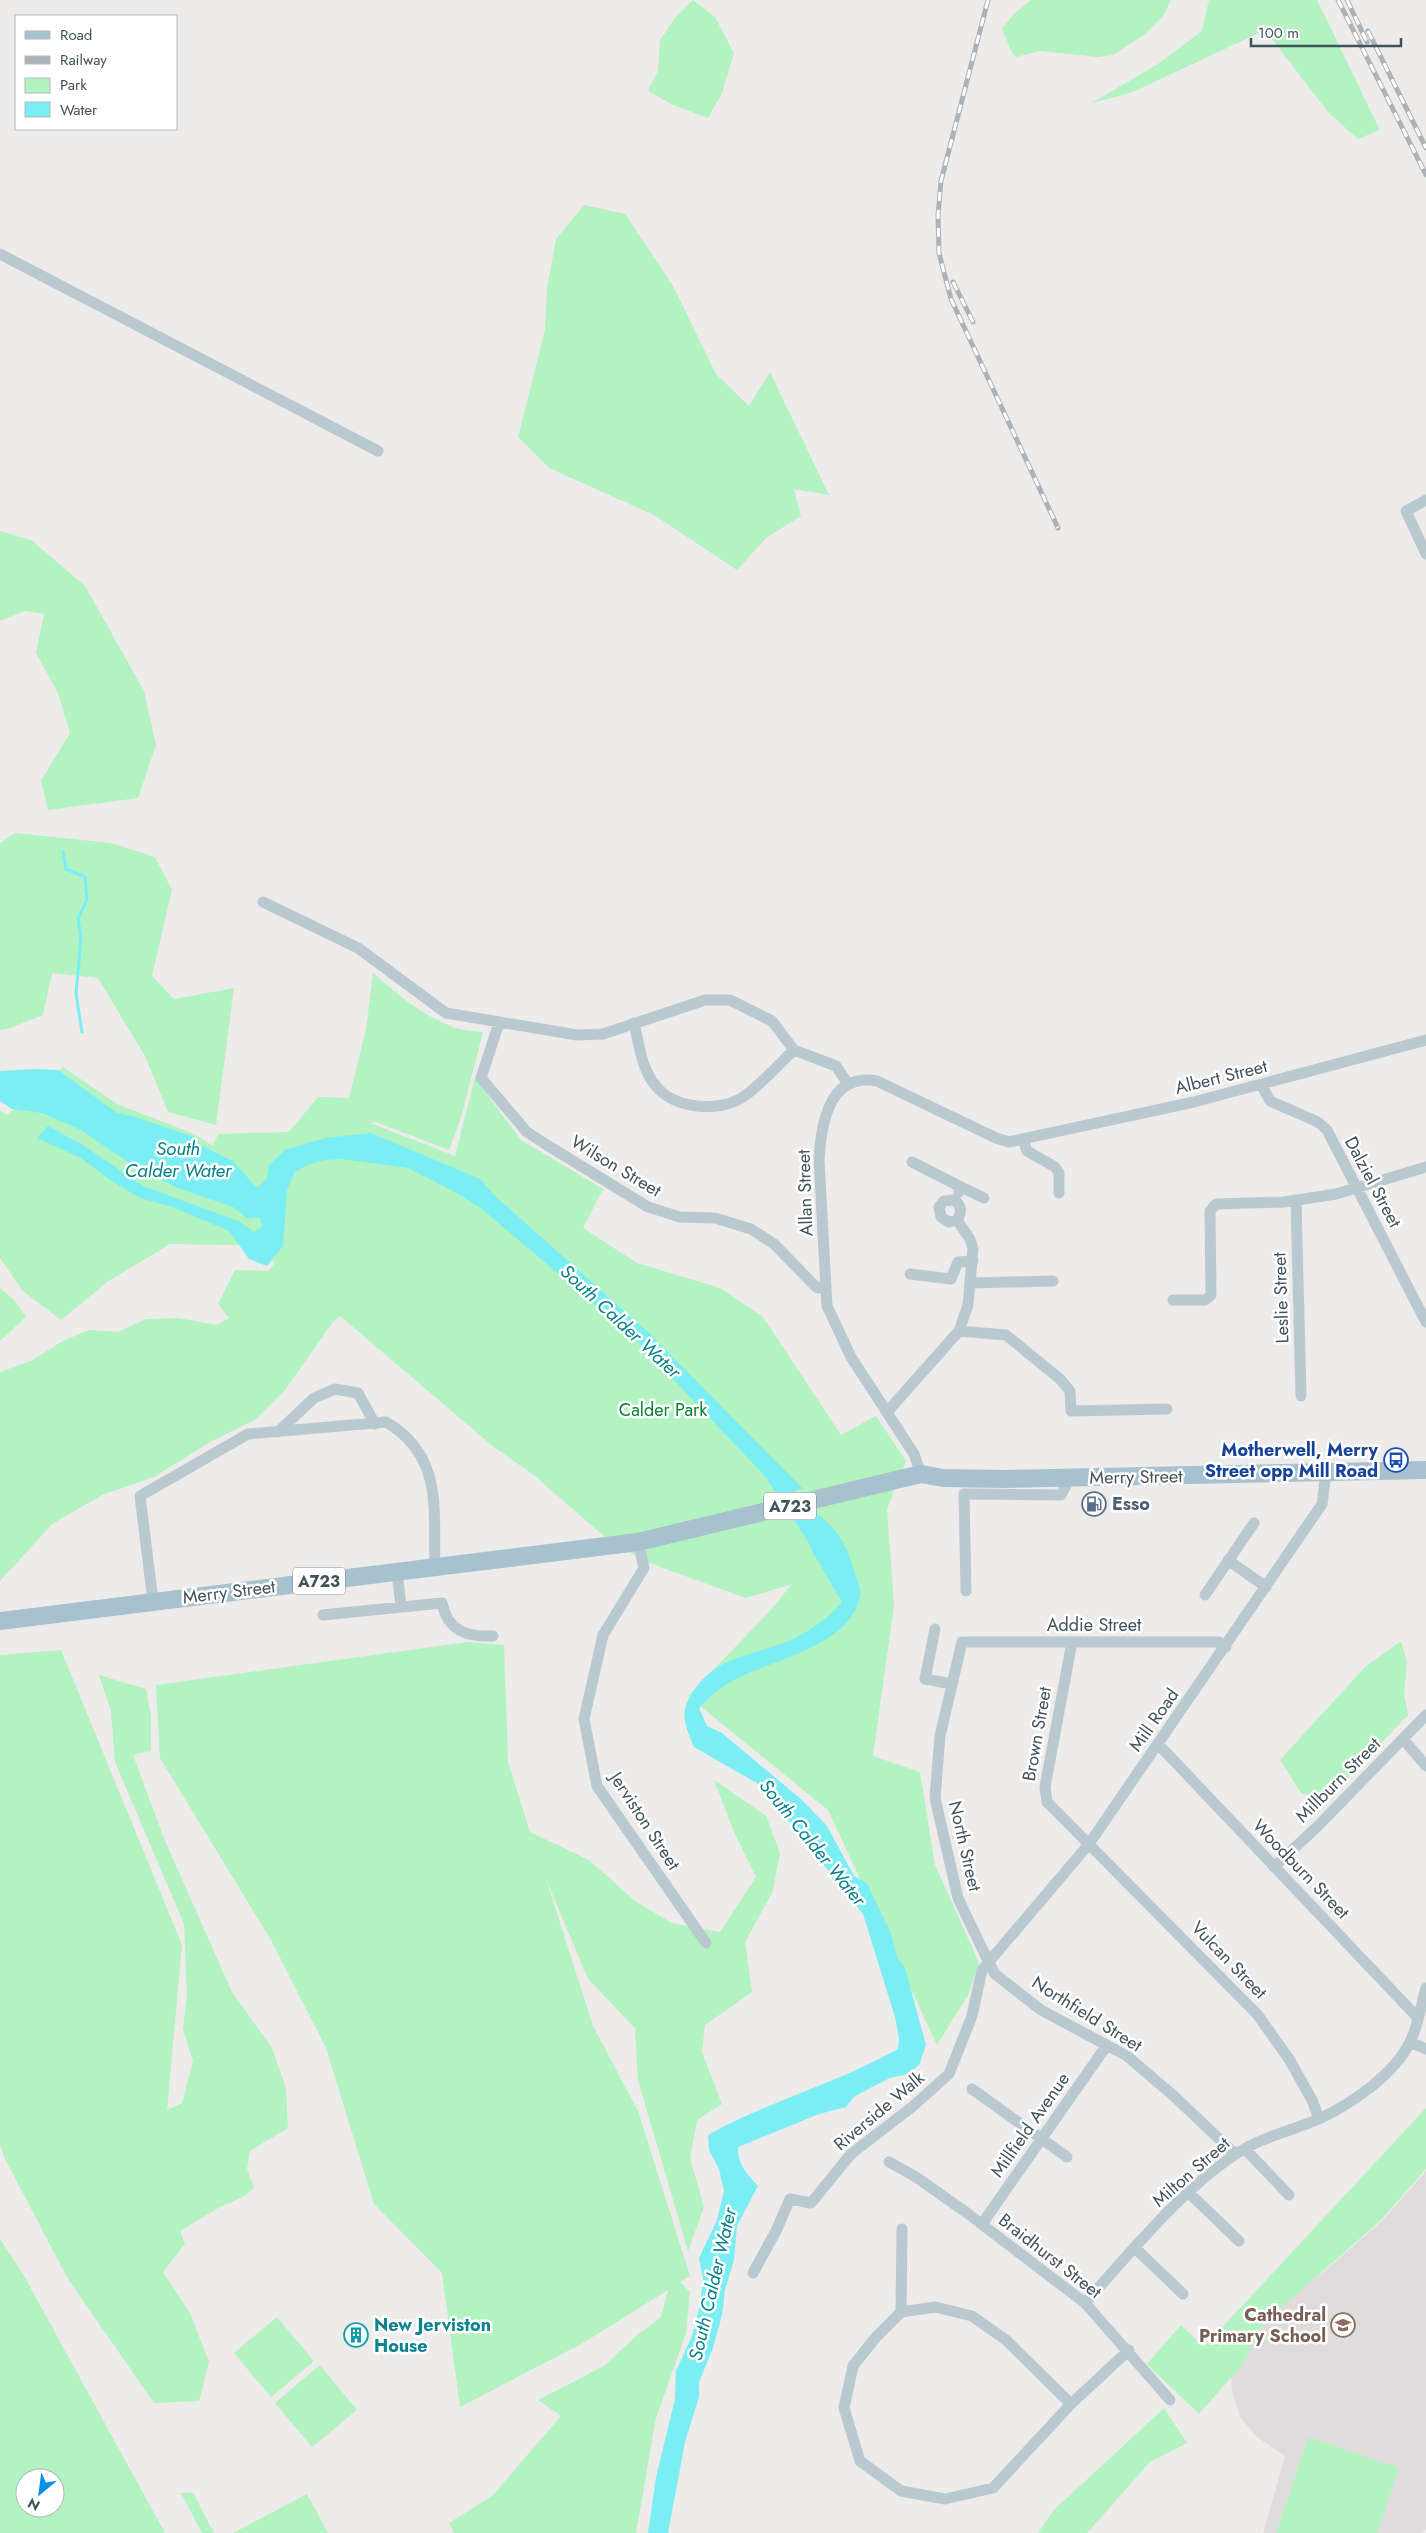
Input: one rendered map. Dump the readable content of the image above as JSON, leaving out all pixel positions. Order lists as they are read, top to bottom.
{
  "streets": {
    "main road": ["Merry Street", "A723"],
    "street": [
      "Albert Street",
      "Wilson Street",
      "Dalziel Street",
      "Allan Street",
      "Leslie Street",
      "Addie Street",
      "Mill Road",
      "Brown Street",
      "Millburn Street",
      "Jerviston Street",
      "North Street",
      "Woodburn Street",
      "Vulcan Street",
      "Northfield Street",
      "Riverside Walk",
      "Millfield Avenue",
      "Milton Street",
      "Braidhurst Street"
    ]
  },
  "crossings": [
    ["Albert Street", "Dalziel Street"],
    ["Wilson Street", "Allan Street"],
    ["Allan Street", "Merry Street"],
    ["Merry Street", "Mill Road"],
    ["Merry Street", "Jerviston Street"],
    ["Addie Street", "Mill Road"],
    ["Addie Street", "Brown Street"],
    ["Addie Street", "North Street"],
    ["Mill Road", "Brown Street"],
    ["Mill Road", "North Street"],
    ["Mill Road", "Woodburn Street"],
    ["Mill Road", "Vulcan Street"],
    ["Mill Road", "Northfield Street"],
    ["Mill Road", "Riverside Walk"],
    ["Brown Street", "Vulcan Street"],
    ["Millburn Street", "Woodburn Street"],
    ["North Street", "Northfield Street"],
    ["North Street", "Riverside Walk"],
    ["Woodburn Street", "Milton Street"],
    ["Vulcan Street", "Milton Street"],
    ["Northfield Street", "Riverside Walk"],
    ["Northfield Street", "Millfield Avenue"],
    ["Northfield Street", "Milton Street"],
    ["Millfield Avenue", "Braidhurst Street"],
    ["Milton Street", "Braidhurst Street"]
  ],
  "water": ["South Calder Water"],
  "parks": ["Calder Park"],
  "places": {
    "bus stop": ["Motherwell, Merry Street opp Mill Road"],
    "fuel station": ["Esso"],
    "school or university": ["Cathedral Primary School"],
    "building": ["New Jerviston House"]
  },
  "legend": [
    "Road",
    "Railway",
    "Park",
    "Water"
  ],
  "scale_bar": "100 m",
  "north": "bottom left"
}
